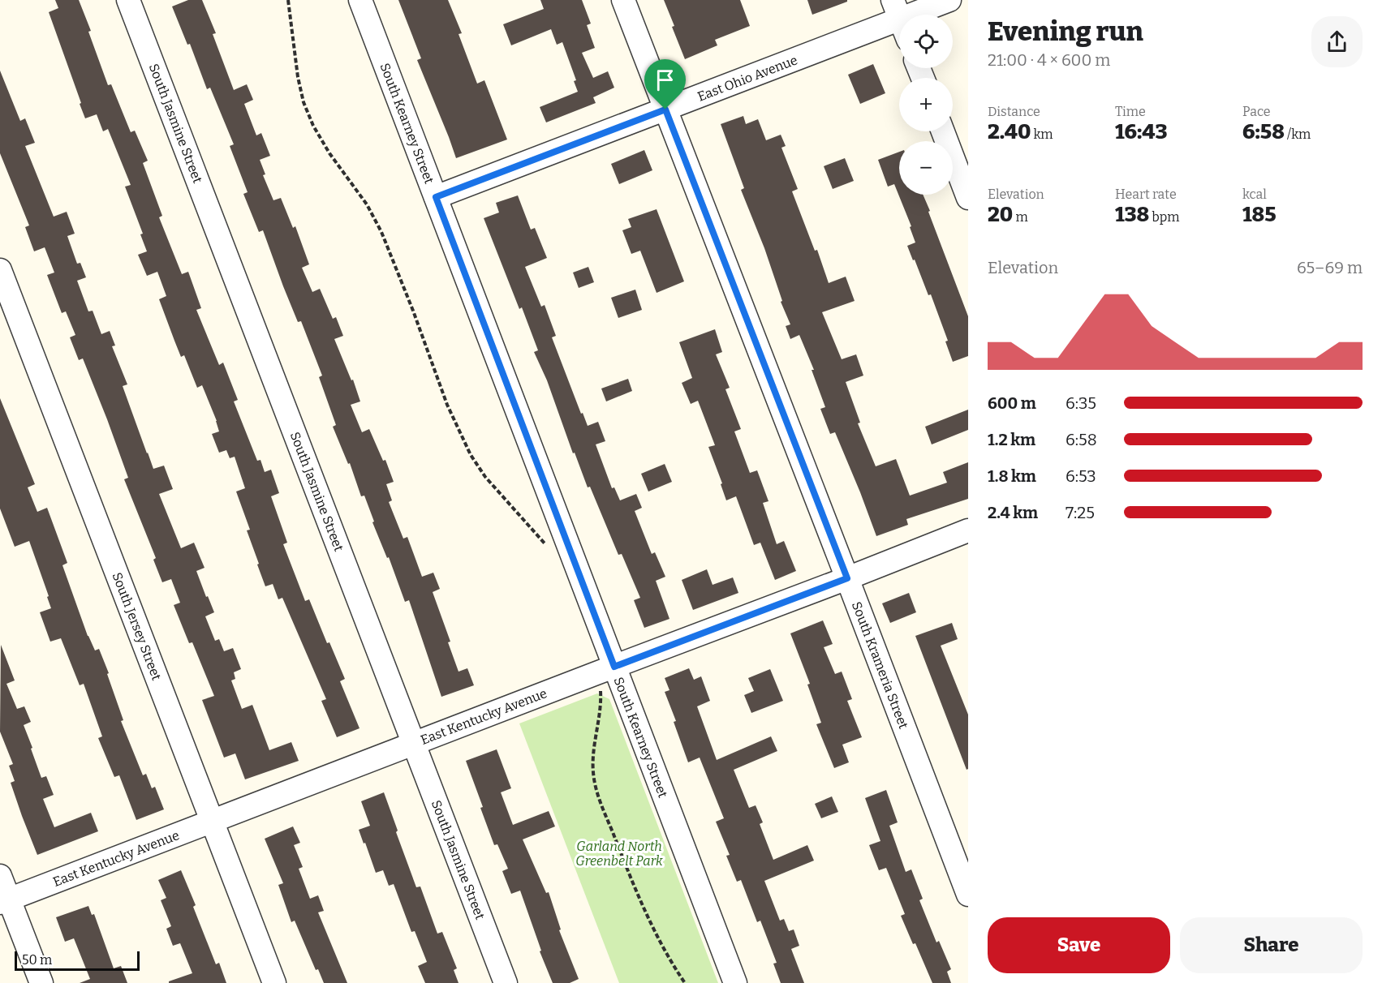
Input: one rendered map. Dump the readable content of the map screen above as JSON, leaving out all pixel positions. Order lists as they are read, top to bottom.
{
  "streets": {
    "street": [
      "East Ohio Avenue",
      "South Jasmine Street",
      "South Kearney Street",
      "South Jersey Street",
      "South Krameria Street",
      "East Kentucky Avenue"
    ]
  },
  "crossings": [
    ["East Ohio Avenue", "South Kearney Street"],
    ["East Ohio Avenue", "South Krameria Street"],
    ["South Jasmine Street", "East Kentucky Avenue"],
    ["South Kearney Street", "East Kentucky Avenue"],
    ["South Jersey Street", "East Kentucky Avenue"],
    ["South Krameria Street", "East Kentucky Avenue"]
  ],
  "parks": ["Garland North Greenbelt Park"],
  "scale_bar": "50 m",
  "page": {
    "heading": ["Evening run", "21:00 · 4 × 600 m"],
    "map_buttons": ["+", "−"],
    "stats": [
      ["Distance", "2.40 km"],
      ["Time", "16:43"],
      ["Pace", "6:58 /km"],
      ["Elevation", "20 m"],
      ["Heart rate", "138 bpm"],
      ["kcal", "185"]
    ],
    "chart": ["Elevation", "65–69 m"],
    "list": [
      {
        "name": "600 m",
        "note": "6:35"
      },
      {
        "name": "1.2 km",
        "note": "6:58"
      },
      {
        "name": "1.8 km",
        "note": "6:53"
      },
      {
        "name": "2.4 km",
        "note": "7:25"
      }
    ],
    "buttons": ["Save", "Share"],
    "scale": "50 m"
  }
}
